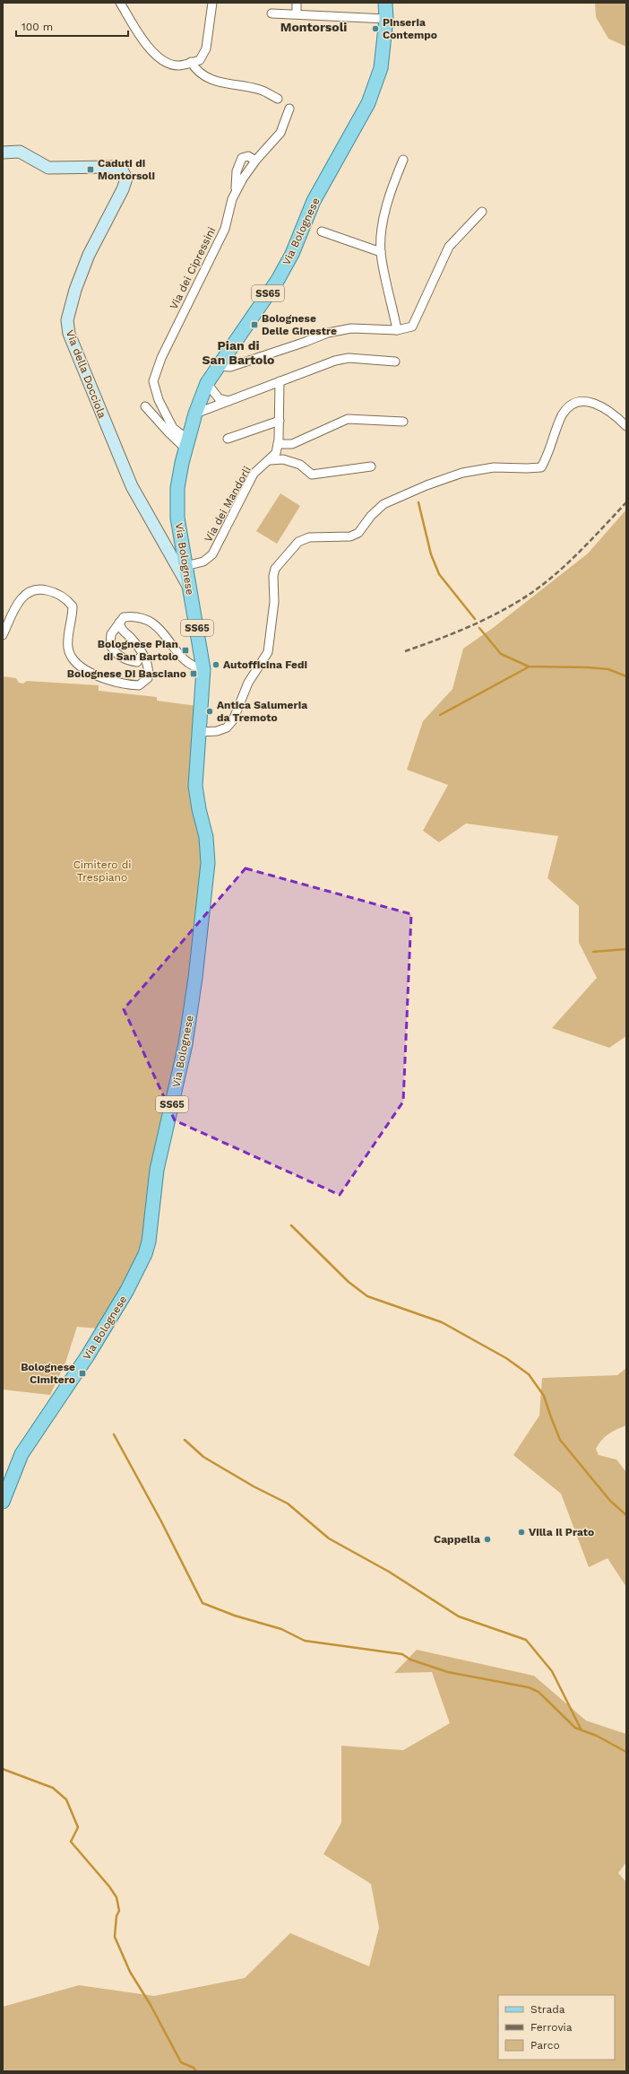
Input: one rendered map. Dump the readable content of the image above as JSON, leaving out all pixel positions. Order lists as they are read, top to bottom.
{
  "streets": {
    "main road": ["Via Bolognese", "SS65"],
    "street": ["Via dei Cipressini", "Via della Docciola", "Via dei Mandorli"]
  },
  "crossings": [
    ["Via Bolognese", "Via dei Cipressini"],
    ["Via Bolognese", "Via della Docciola"],
    ["Via Bolognese", "Via dei Mandorli"]
  ],
  "districts": ["Montorsoli", "Pian di San Bartolo"],
  "parks": ["Cimitero di Trespiano"],
  "places": {
    "other": [
      "Pinseria Contempo",
      "Autofficina Fedi",
      "Antica Salumeria da Tremoto",
      "Villa Il Prato",
      "Cappella"
    ],
    "transit": [
      "Caduti di Montorsoli",
      "Bolognese Delle Ginestre",
      "Bolognese Pian di San Bartolo",
      "Bolognese Di Basciano",
      "Bolognese Cimitero"
    ]
  },
  "legend": ["Strada", "Ferrovia", "Parco"],
  "scale_bar": "100 m"
}
